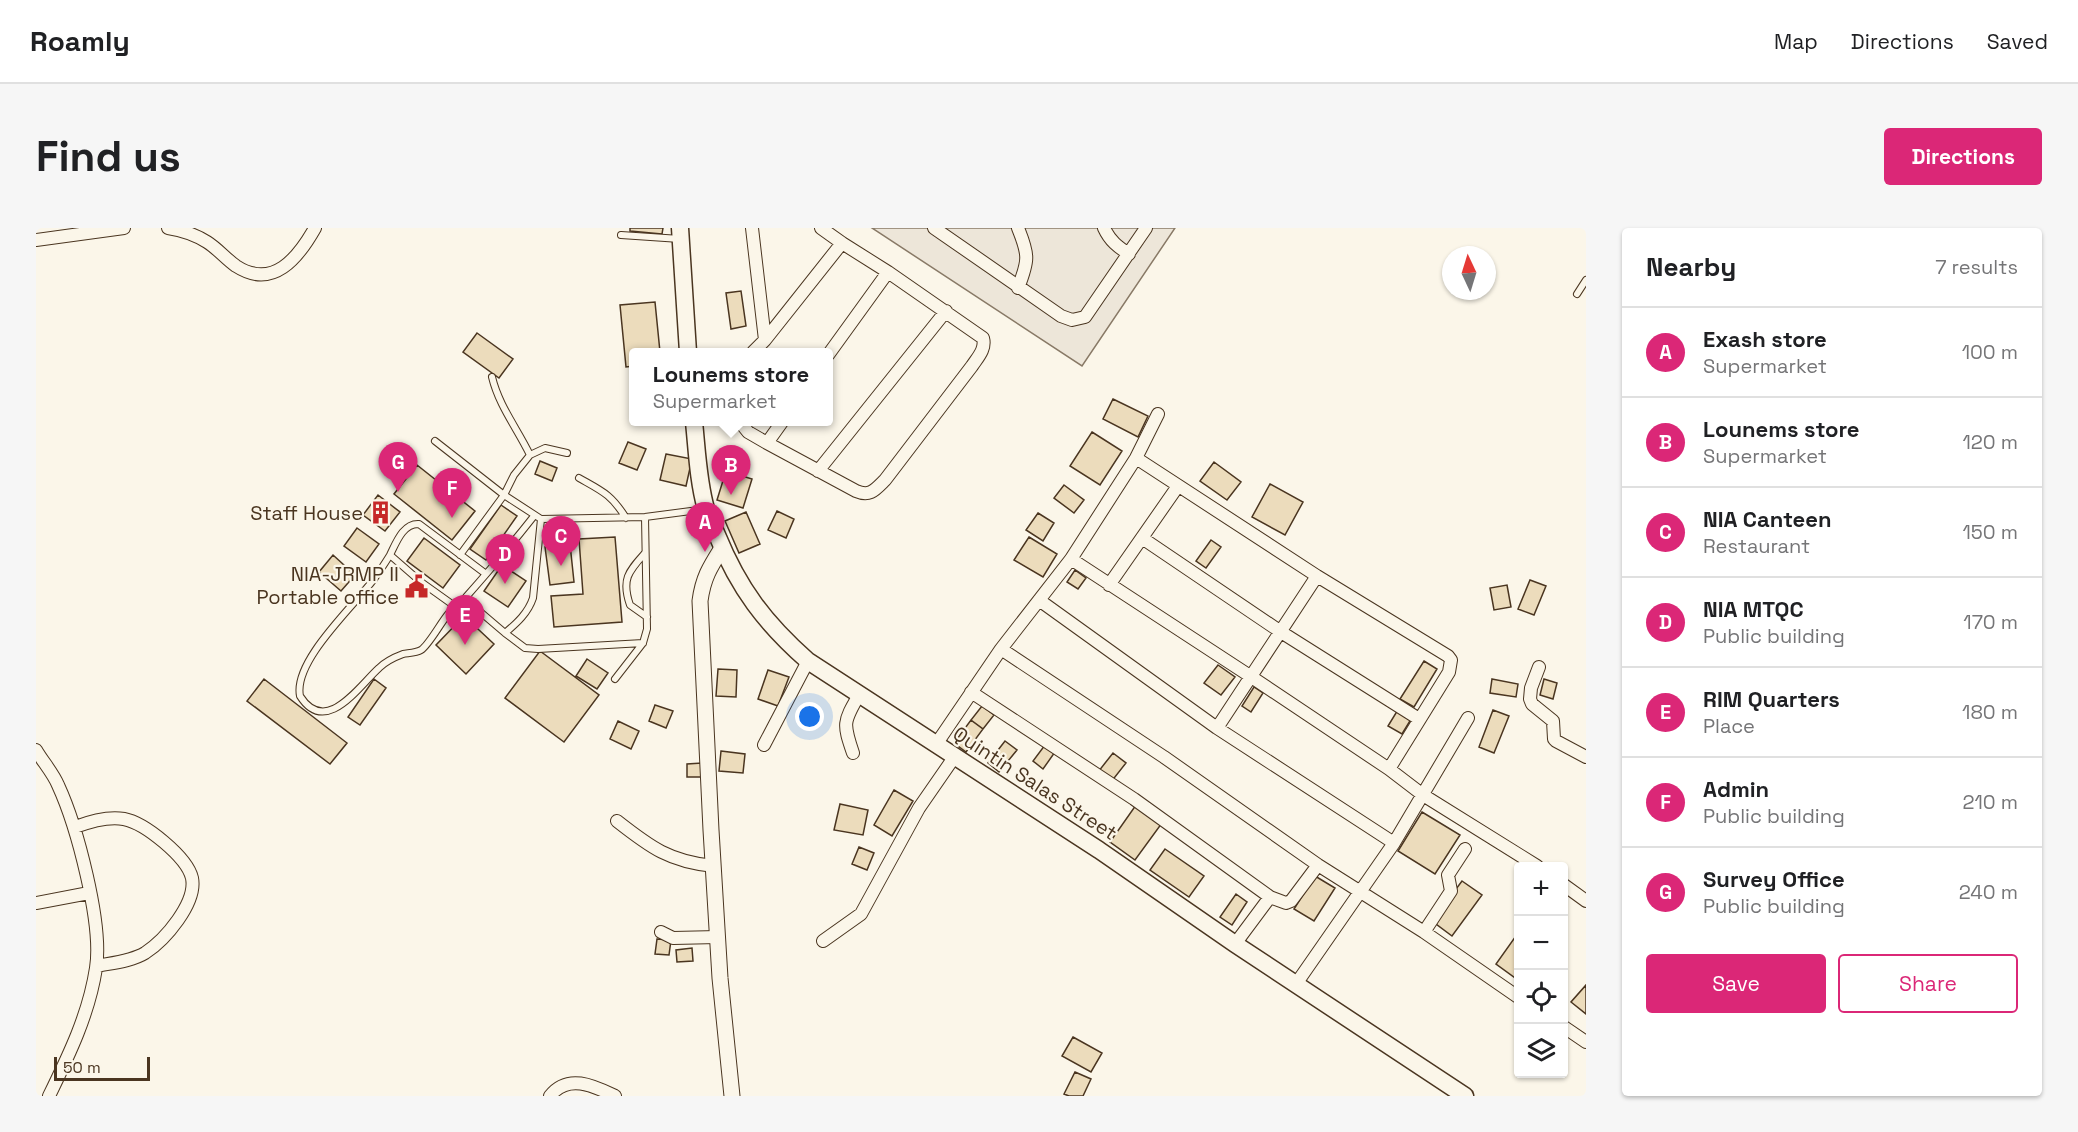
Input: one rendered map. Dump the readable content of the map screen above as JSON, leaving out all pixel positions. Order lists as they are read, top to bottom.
{
  "streets": {
    "main road": ["Quintin Salas Street"]
  },
  "places": {
    "building": ["Staff House"],
    "public building": ["NIA-JRMP II Portable office"]
  },
  "scale_bar": "50 m",
  "north": "top",
  "page": {
    "header": "Roamly",
    "nav": ["Map", "Directions", "Saved"],
    "buttons": [
      "Directions",
      ["Save", "Share"]
    ],
    "title": "Find us",
    "heading": ["Nearby", "7 results"],
    "list": [
      {
        "mark": "A",
        "name": "Exash store",
        "note": "Supermarket",
        "value": "100 m"
      },
      {
        "mark": "B",
        "name": "Lounems store",
        "note": "Supermarket",
        "value": "120 m"
      },
      {
        "mark": "C",
        "name": "NIA Canteen",
        "note": "Restaurant",
        "value": "150 m"
      },
      {
        "mark": "D",
        "name": "NIA MTQC",
        "note": "Public building",
        "value": "170 m"
      },
      {
        "mark": "E",
        "name": "RIM Quarters",
        "note": "Place",
        "value": "180 m"
      },
      {
        "mark": "F",
        "name": "Admin",
        "note": "Public building",
        "value": "210 m"
      },
      {
        "mark": "G",
        "name": "Survey Office",
        "note": "Public building",
        "value": "240 m"
      }
    ],
    "popup": ["Lounems store", "Supermarket"],
    "pins": [
      "G",
      "B",
      "F",
      "A",
      "C",
      "D",
      "E"
    ],
    "map_buttons": ["+", "−"],
    "scale": "50 m"
  }
}
